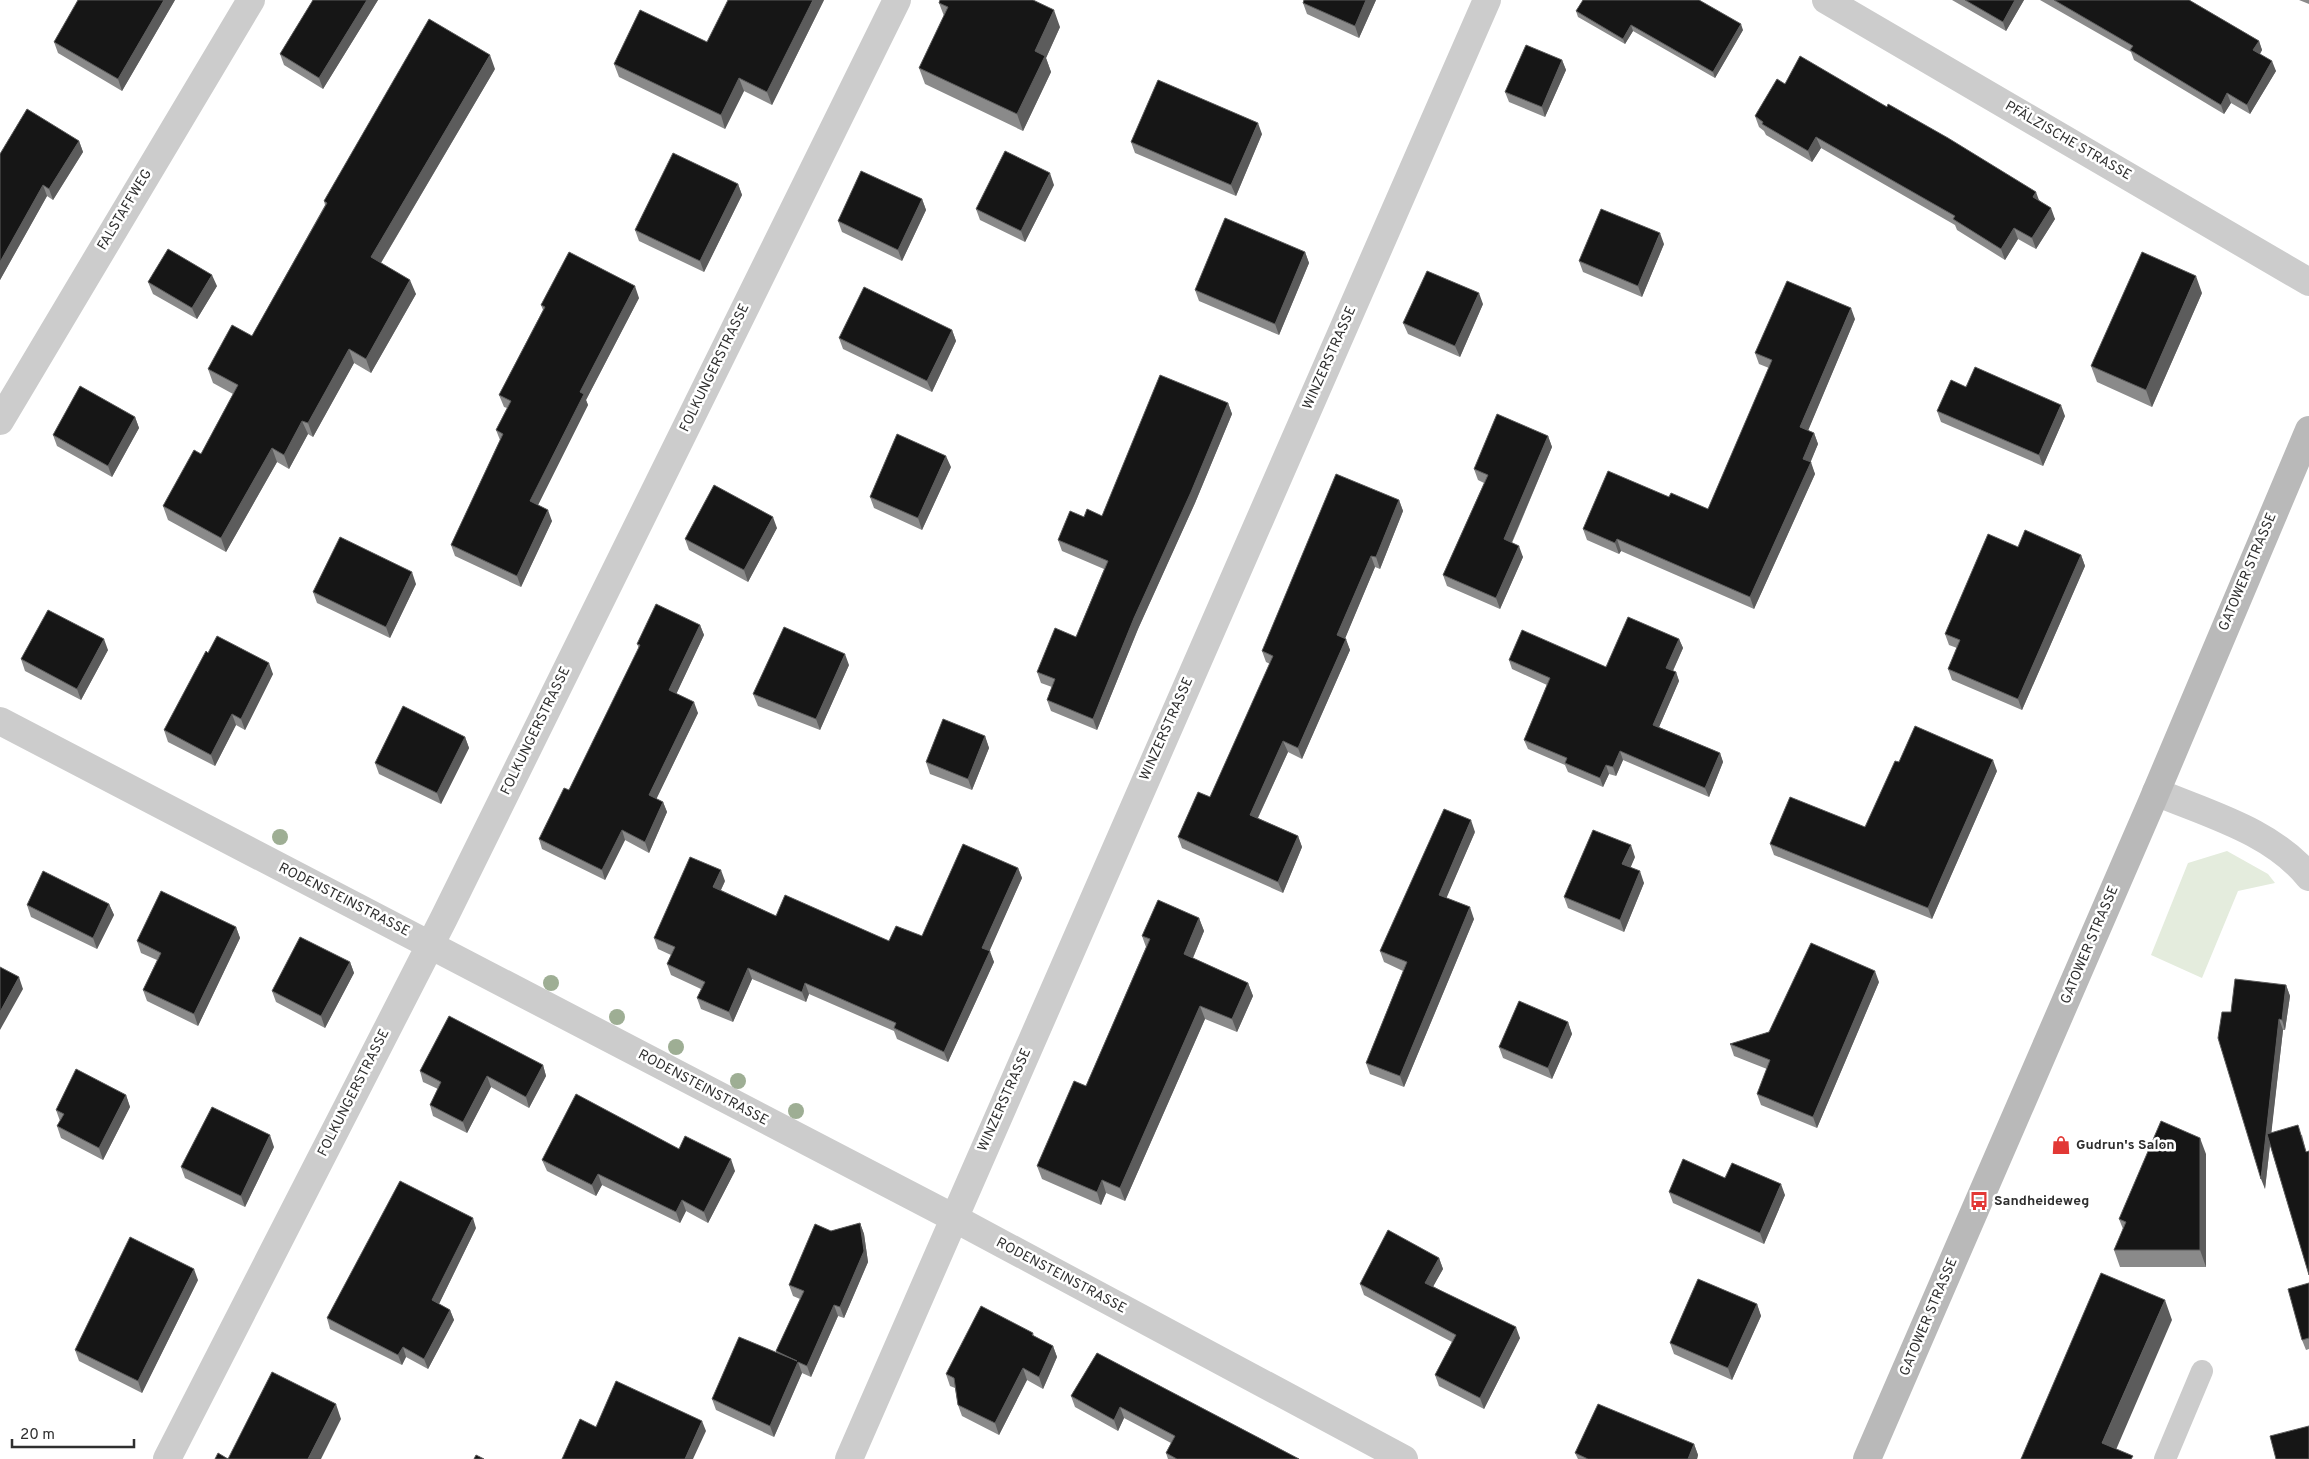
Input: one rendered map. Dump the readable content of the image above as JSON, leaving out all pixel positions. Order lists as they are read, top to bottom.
{
  "streets": {
    "main road": ["GATOWER STRASSE"],
    "street": [
      "PFÄLZISCHE STRASSE",
      "FALSTAFFWEG",
      "WINZERSTRASSE",
      "FOLKUNGERSTRASSE",
      "RODENSTEINSTRASSE"
    ]
  },
  "crossings": [
    ["WINZERSTRASSE", "RODENSTEINSTRASSE"],
    ["FOLKUNGERSTRASSE", "RODENSTEINSTRASSE"]
  ],
  "places": {
    "shop": ["Gudrun's Salon"],
    "bus stop": ["Sandheideweg"]
  },
  "scale_bar": "20 m"
}
